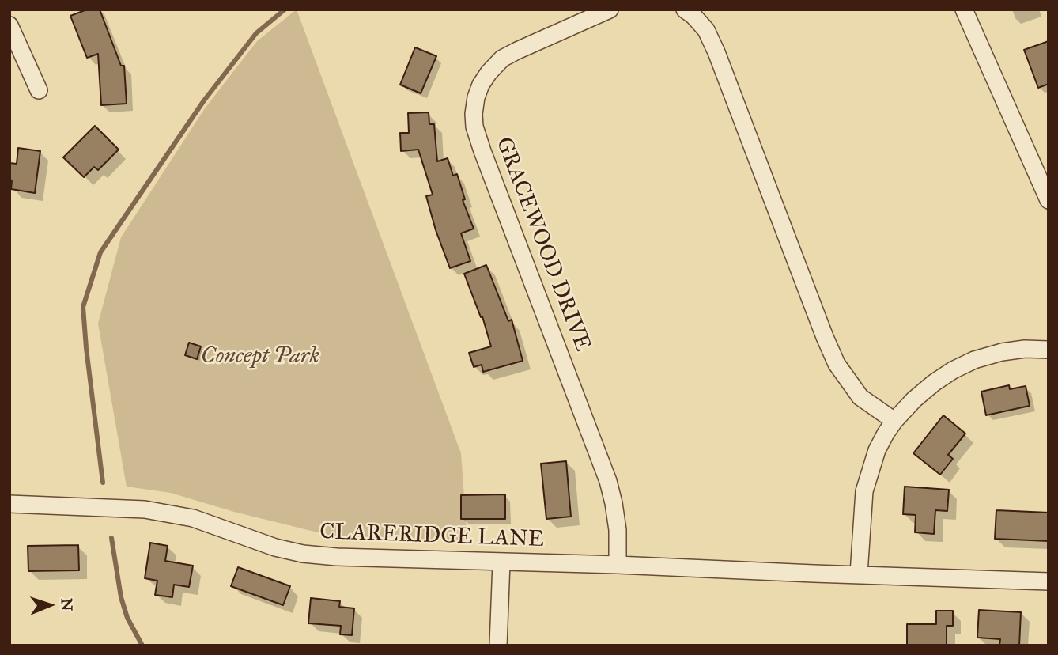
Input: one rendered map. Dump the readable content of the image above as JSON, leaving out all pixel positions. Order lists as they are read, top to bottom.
{
  "streets": {
    "street": ["GRACEWOOD DRIVE", "CLARERIDGE LANE"]
  },
  "crossings": [
    ["GRACEWOOD DRIVE", "CLARERIDGE LANE"]
  ],
  "parks": ["Concept Park"],
  "north": "right"
}
